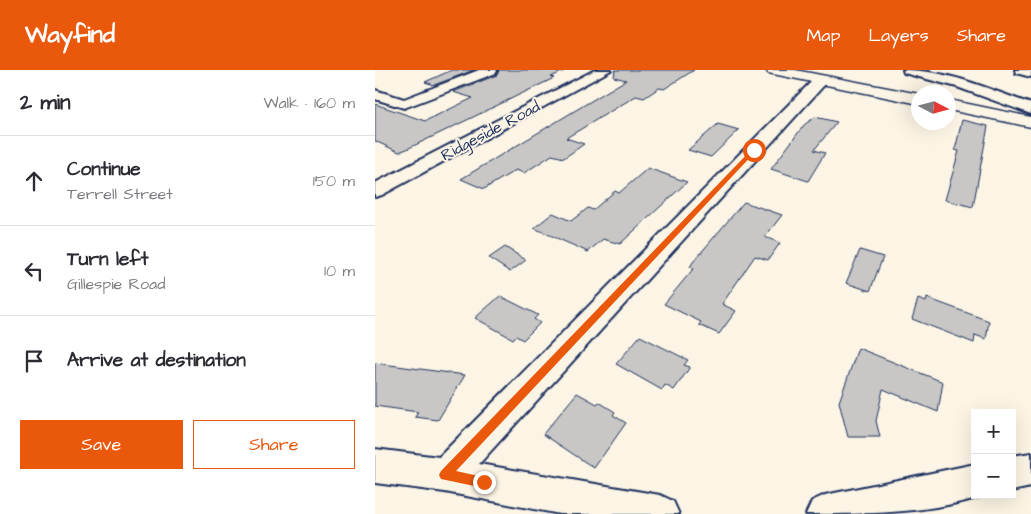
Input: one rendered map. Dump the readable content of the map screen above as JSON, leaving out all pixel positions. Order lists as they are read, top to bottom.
{
  "streets": {
    "street": ["Ridgeside Road"]
  },
  "north": "right",
  "page": {
    "header": "Wayfind",
    "nav": ["Map", "Layers", "Share"],
    "heading": ["2 min", "Walk · 160 m"],
    "list": [
      ["Continue", "Terrell Street", "150 m"],
      ["Turn left", "Gillespie Road", "10 m"],
      "Arrive at destination"
    ],
    "buttons": ["Save", "Share"],
    "map_buttons": ["+", "−"]
  }
}
